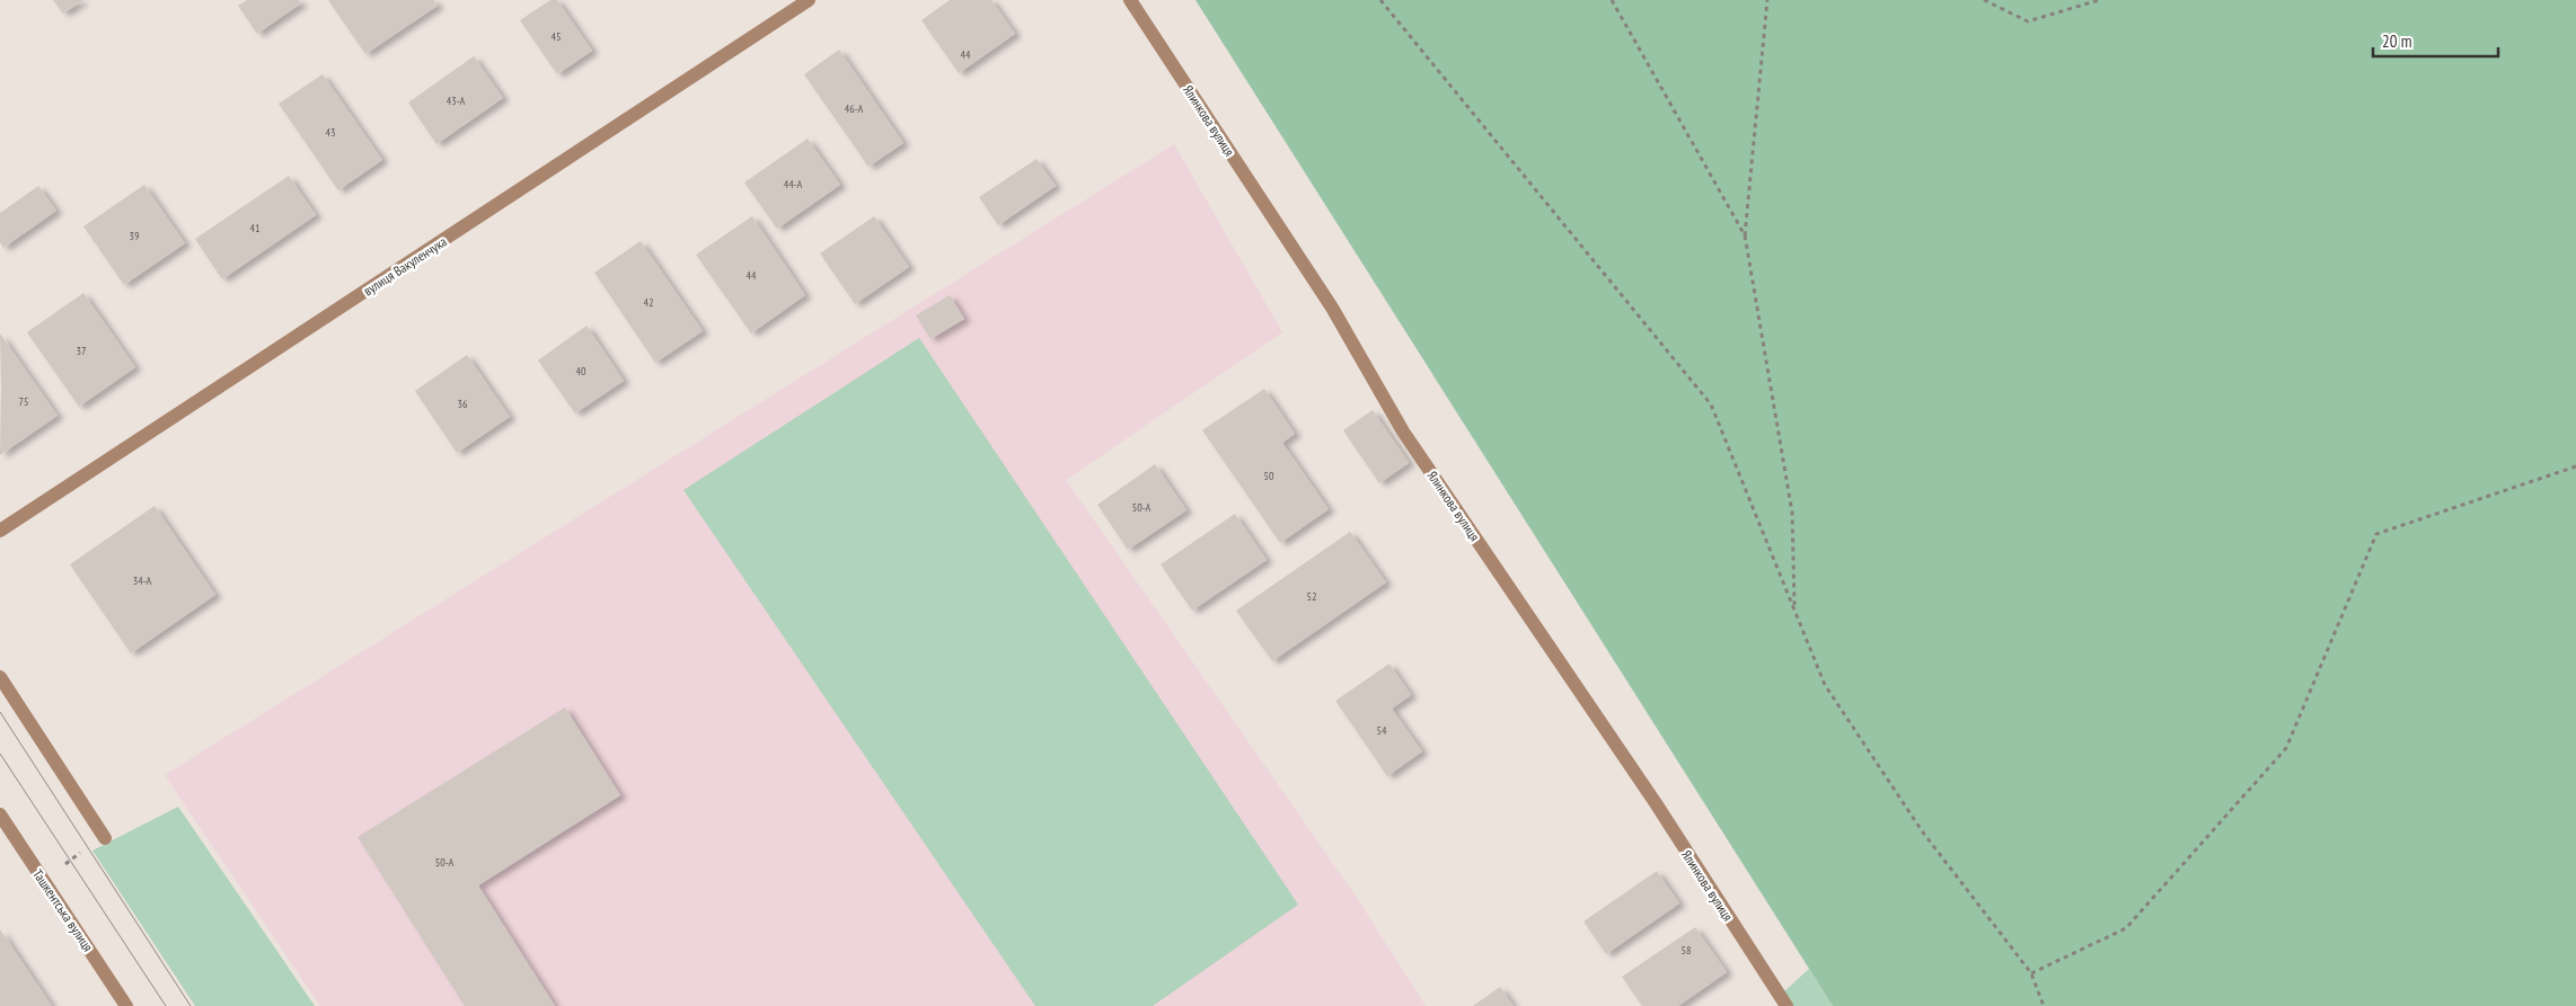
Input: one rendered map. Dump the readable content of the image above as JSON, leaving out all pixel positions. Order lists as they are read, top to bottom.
{
  "streets": {
    "street": ["Ялинкова вулиця", "вулиця Вакуленчука", "Ташкентська вулиця"]
  },
  "house_numbers": [
    "45",
    "44",
    "43-А",
    "46-А",
    "43",
    "44-А",
    "41",
    "39",
    "44",
    "42",
    "37",
    "40",
    "75",
    "36",
    "50",
    "50-А",
    "34-А",
    "52",
    "54",
    "50-А",
    "58"
  ],
  "scale_bar": "20 m"
}
